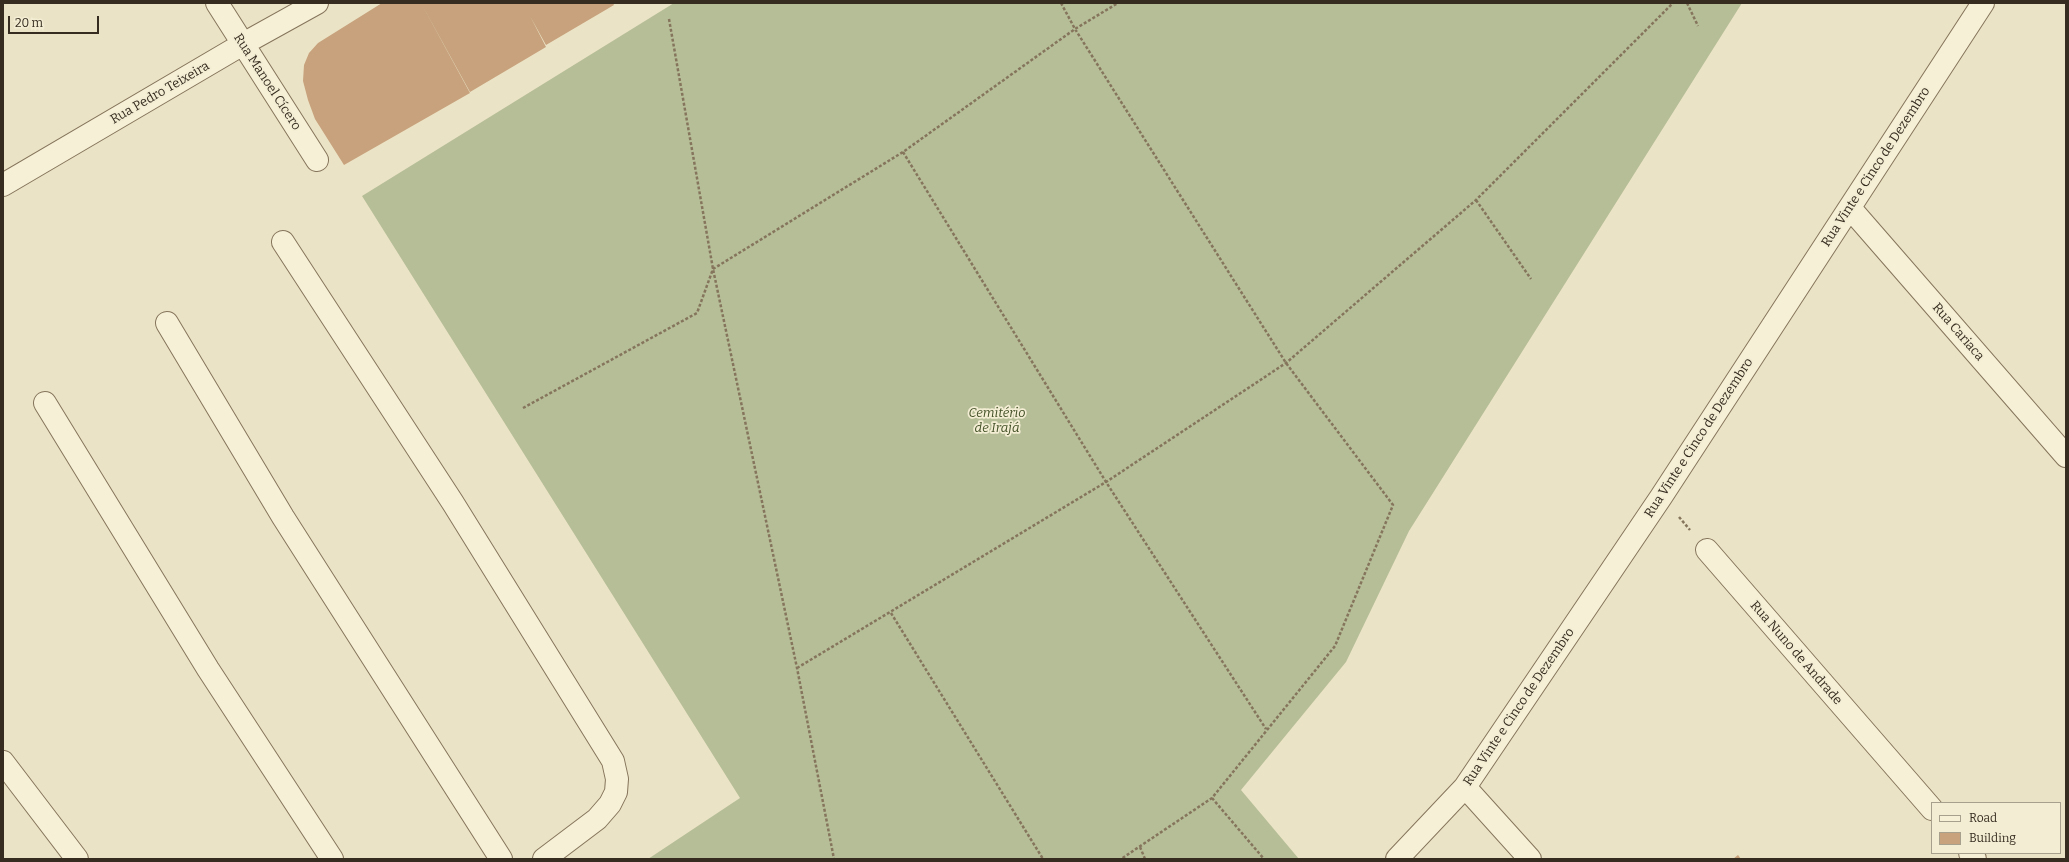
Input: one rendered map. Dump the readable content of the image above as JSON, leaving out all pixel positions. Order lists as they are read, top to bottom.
{
  "streets": {
    "street": [
      "Rua Manoel Cícero",
      "Rua Pedro Teixeira",
      "Rua Vinte e Cinco de Dezembro",
      "Rua Cariaca",
      "Rua Nuno de Andrade"
    ]
  },
  "crossings": [
    ["Rua Manoel Cícero", "Rua Pedro Teixeira"],
    ["Rua Vinte e Cinco de Dezembro", "Rua Cariaca"]
  ],
  "parks": ["Cemitério de Irajá"],
  "legend": ["Road", "Building"],
  "scale_bar": "20 m"
}
